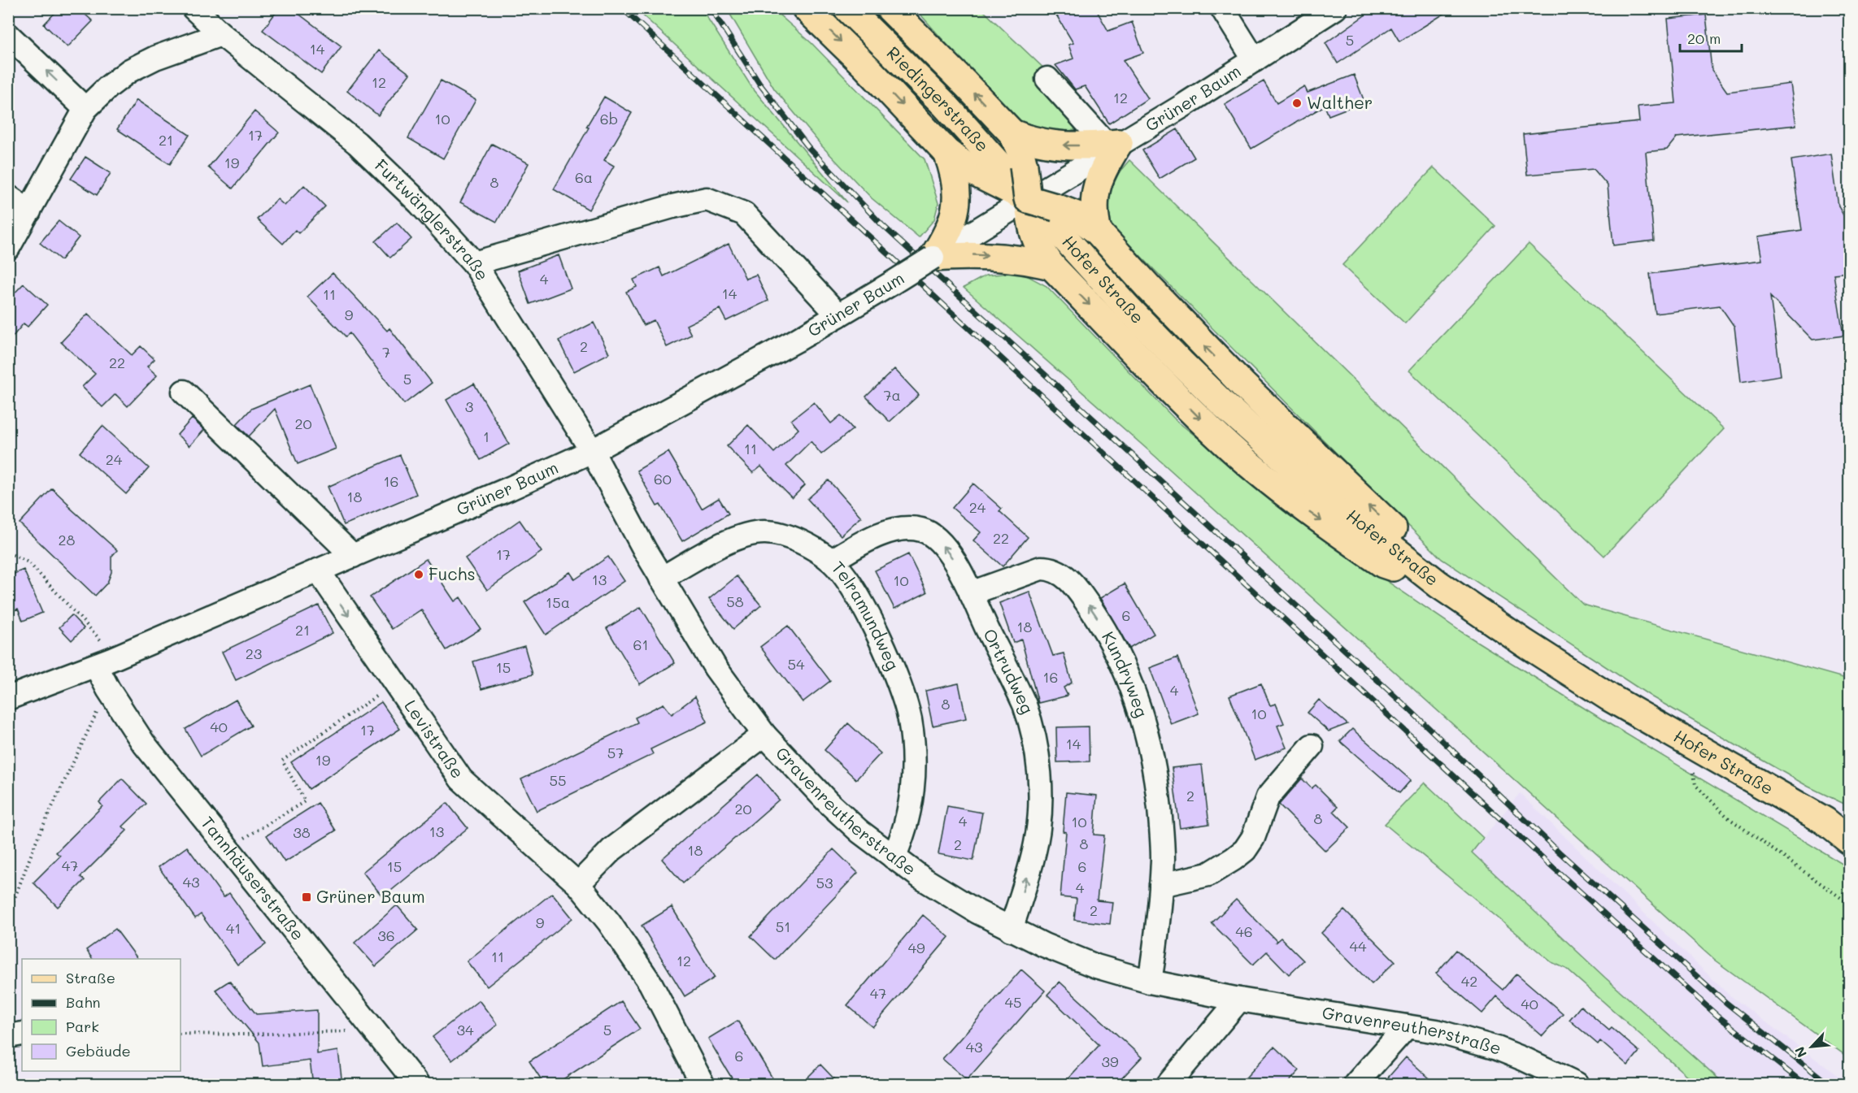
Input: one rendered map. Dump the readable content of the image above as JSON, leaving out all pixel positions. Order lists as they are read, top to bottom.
{
  "streets": {
    "main road": ["Riedingerstraße", "Hofer Straße"],
    "street": [
      "Grüner Baum",
      "Furtwänglerstraße",
      "Telramundweg",
      "Ortrudweg",
      "Kundryweg",
      "Levistraße",
      "Gravenreutherstraße",
      "Tannhäuserstraße"
    ]
  },
  "crossings": [
    ["Grüner Baum", "Riedingerstraße"],
    ["Grüner Baum", "Furtwänglerstraße"],
    ["Grüner Baum", "Hofer Straße"],
    ["Grüner Baum", "Levistraße"],
    ["Grüner Baum", "Gravenreutherstraße"],
    ["Grüner Baum", "Tannhäuserstraße"],
    ["Riedingerstraße", "Hofer Straße"],
    ["Furtwänglerstraße", "Gravenreutherstraße"],
    ["Telramundweg", "Ortrudweg"],
    ["Telramundweg", "Gravenreutherstraße"],
    ["Ortrudweg", "Kundryweg"],
    ["Ortrudweg", "Gravenreutherstraße"],
    ["Kundryweg", "Gravenreutherstraße"]
  ],
  "one_way": ["Kundryweg"],
  "places": {
    "other": ["Walther", "Fuchs"],
    "transit": ["Grüner Baum"]
  },
  "house_numbers": [
    "5",
    "14",
    "12",
    "12",
    "10",
    "6b",
    "17",
    "21",
    "19",
    "6a",
    "8",
    "4",
    "14",
    "11",
    "9",
    "2",
    "7",
    "22",
    "5",
    "7a",
    "3",
    "20",
    "1",
    "11",
    "24",
    "60",
    "16",
    "18",
    "24",
    "22",
    "28",
    "17",
    "13",
    "10",
    "58",
    "15a",
    "6",
    "18",
    "21",
    "61",
    "23",
    "54",
    "15",
    "16",
    "4",
    "8",
    "10",
    "40",
    "17",
    "14",
    "57",
    "19",
    "55",
    "2",
    "20",
    "8",
    "4",
    "10",
    "13",
    "38",
    "8",
    "2",
    "18",
    "47",
    "15",
    "6",
    "43",
    "53",
    "4",
    "2",
    "9",
    "51",
    "41",
    "46",
    "36",
    "44",
    "49",
    "11",
    "12",
    "42",
    "47",
    "45",
    "40",
    "34",
    "5",
    "43",
    "6",
    "39"
  ],
  "legend": [
    "Straße",
    "Bahn",
    "Park",
    "Gebäude"
  ],
  "scale_bar": "20 m",
  "north": "bottom left"
}
